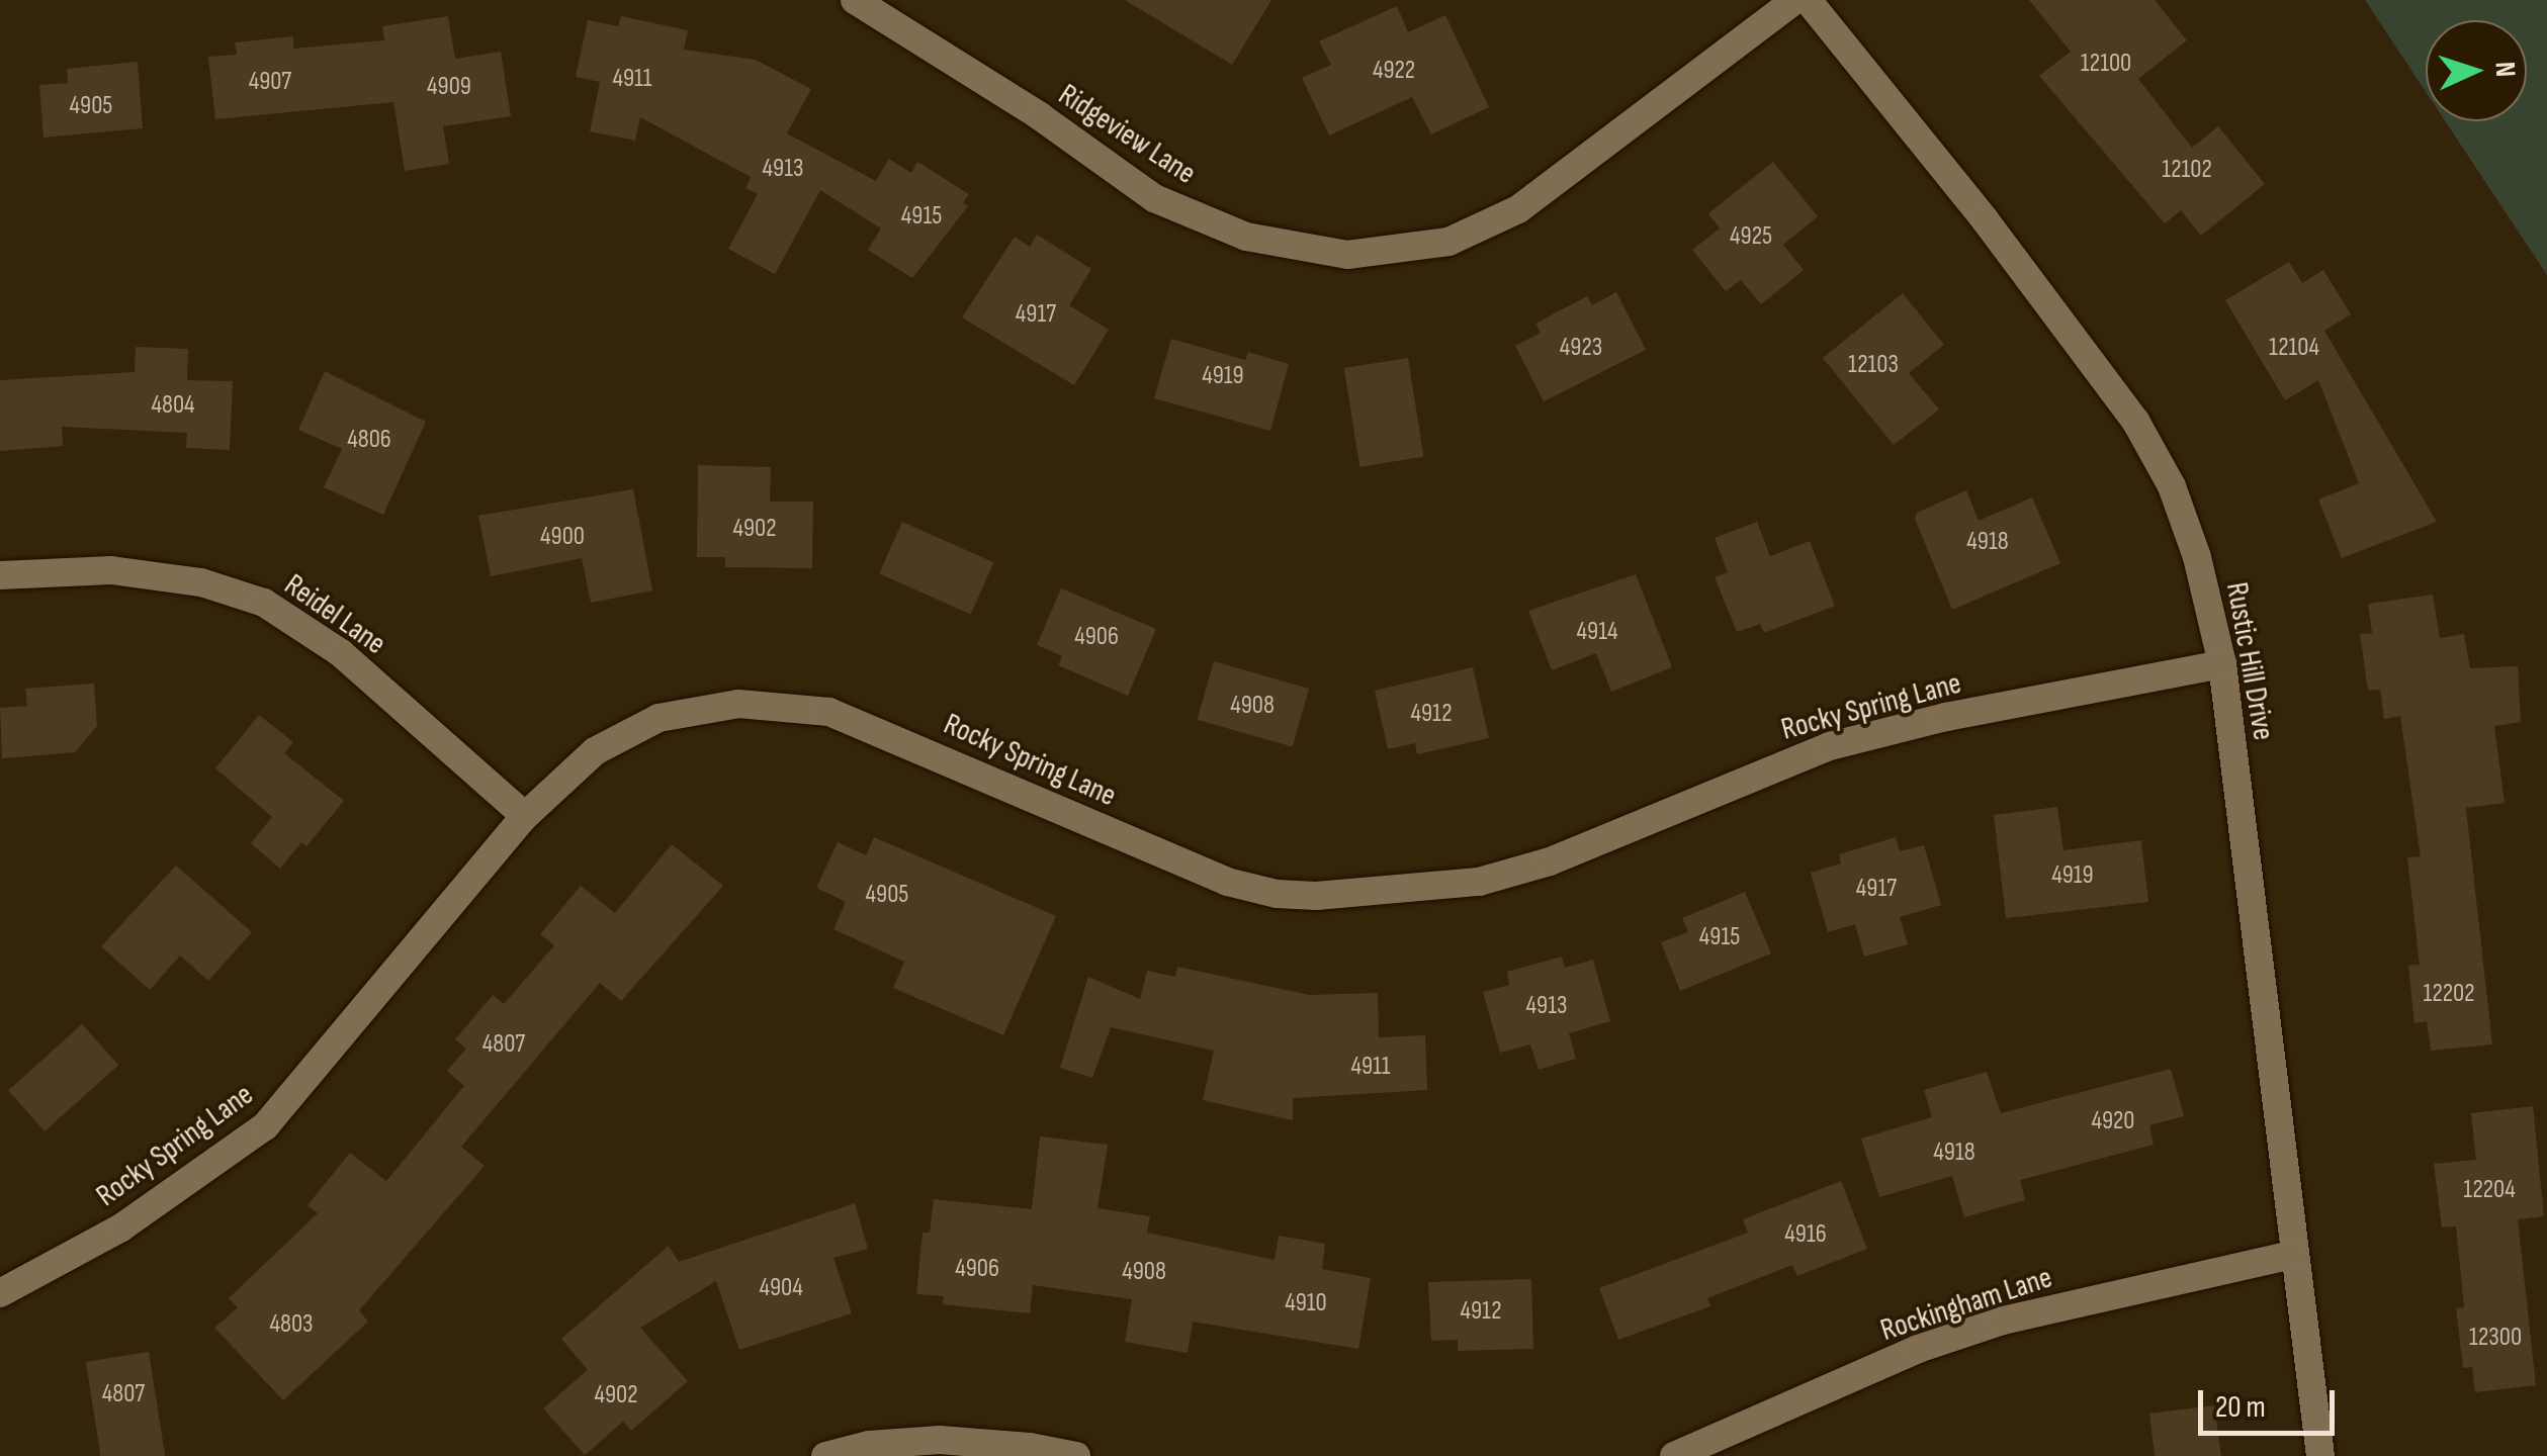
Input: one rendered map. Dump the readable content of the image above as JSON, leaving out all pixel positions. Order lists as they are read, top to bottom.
{
  "streets": {
    "street": [
      "Ridgeview Lane",
      "Reidel Lane",
      "Rustic Hill Drive",
      "Rocky Spring Lane",
      "Rockingham Lane"
    ]
  },
  "crossings": [
    ["Reidel Lane", "Rocky Spring Lane"],
    ["Rustic Hill Drive", "Rocky Spring Lane"],
    ["Rustic Hill Drive", "Rockingham Lane"]
  ],
  "house_numbers": [
    "12100",
    "4922",
    "4911",
    "4907",
    "4909",
    "4905",
    "4913",
    "12102",
    "4915",
    "4925",
    "4917",
    "4923",
    "12104",
    "12103",
    "4919",
    "4804",
    "4806",
    "4902",
    "4900",
    "4918",
    "4914",
    "4906",
    "4908",
    "4912",
    "4919",
    "4917",
    "4905",
    "4915",
    "12202",
    "4913",
    "4807",
    "4911",
    "4920",
    "4918",
    "12204",
    "4916",
    "4906",
    "4908",
    "4904",
    "4910",
    "4912",
    "4803",
    "12300",
    "4807",
    "4902"
  ],
  "scale_bar": "20 m",
  "north": "right"
}
